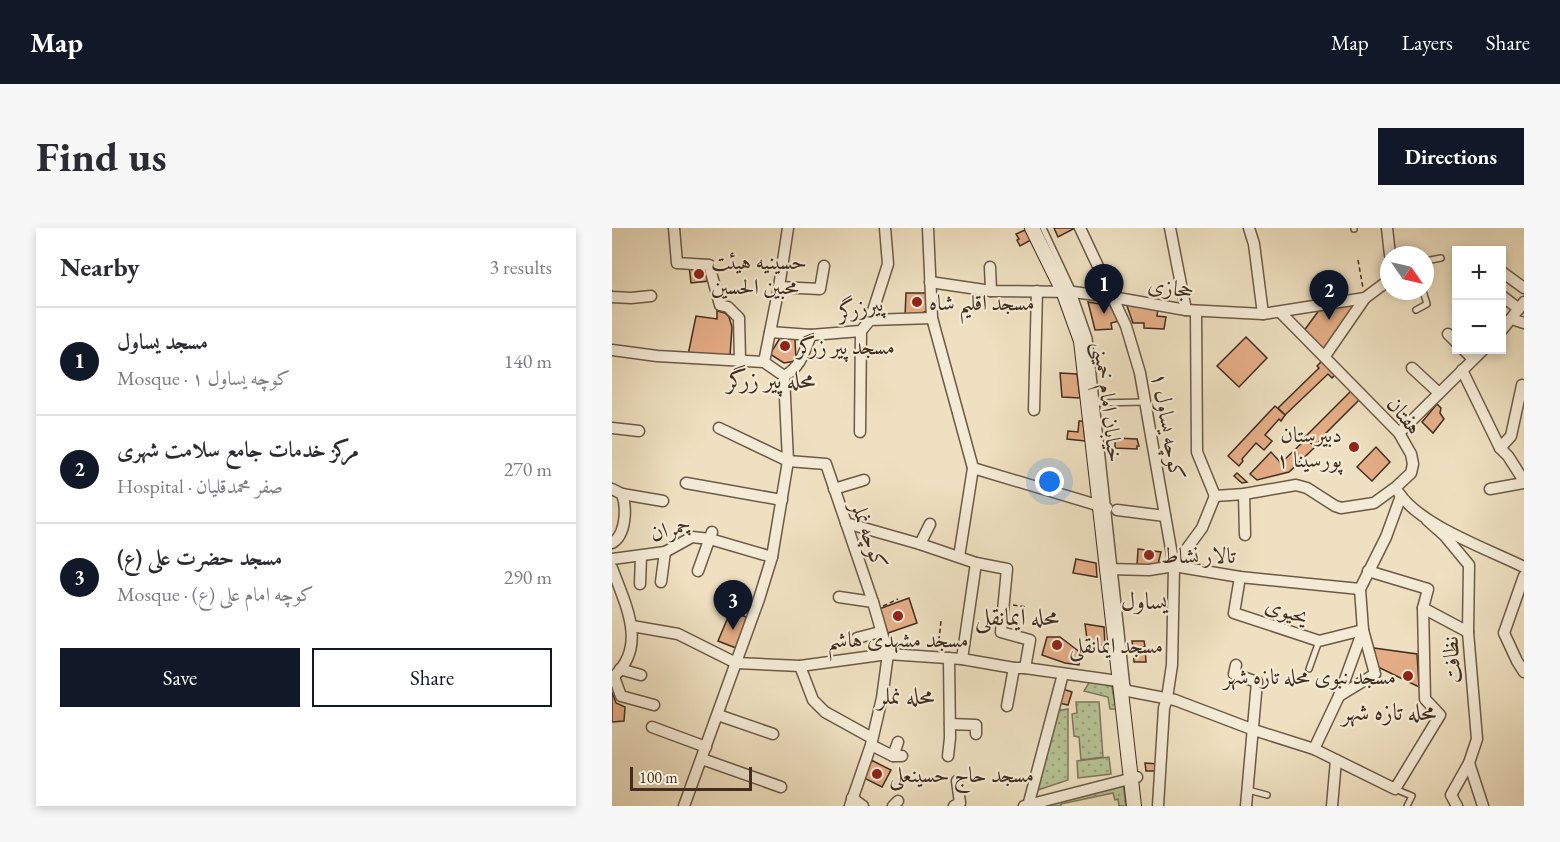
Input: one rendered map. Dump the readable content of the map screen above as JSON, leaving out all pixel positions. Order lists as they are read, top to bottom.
{
  "streets": {
    "main road": ["خیابان امام خمینی"],
    "street": [
      "حجازی",
      "پیرزرگر",
      "هفتان",
      "کوچه یساول ۱",
      "چمران",
      "کوچه نملر",
      "یحیوی",
      "نظافت"
    ]
  },
  "crossings": [
    ["حجازی", "خیابان امام خمینی"],
    ["حجازی", "هفتان"],
    ["حجازی", "کوچه یساول ۱"]
  ],
  "districts": [
    "محله پیر زرگر",
    "یساول",
    "محله ایمانقلی",
    "محله نملر",
    "محله تازه شهر"
  ],
  "places": [
    "حسینیه هیئت محبین الحسین",
    "مسجد اقلیم شاه",
    "مسجد پیر زرگر",
    "دبیرستان پورسینا ۱",
    "تالار نشاط",
    "مسجد مشهدی هاشم",
    "مسجد ایمانقلی",
    "مسجد نبوی محله تازه شهر",
    "مسجد حاج حسینعلی"
  ],
  "scale_bar": "100 m",
  "north": "bottom right",
  "page": {
    "header": "Map",
    "nav": ["Map", "Layers", "Share"],
    "buttons": [
      "Directions",
      ["Save", "Share"]
    ],
    "title": "Find us",
    "heading": ["Nearby", "3 results"],
    "map_buttons": ["+", "−"],
    "pins": ["1", "2", "3"],
    "list": [
      {
        "mark": "1",
        "name": "مسجد یساول",
        "note": "Mosque · کوچه یساول ۱",
        "value": "140 m"
      },
      {
        "mark": "2",
        "name": "مرکز خدمات جامع سلامت شهری",
        "note": "Hospital · صفر محمدقلیان",
        "value": "270 m"
      },
      {
        "mark": "3",
        "name": "مسجد حضرت علی (ع)",
        "note": "Mosque · کوچه امام علی (ع)",
        "value": "290 m"
      }
    ],
    "scale": "100 m"
  }
}
